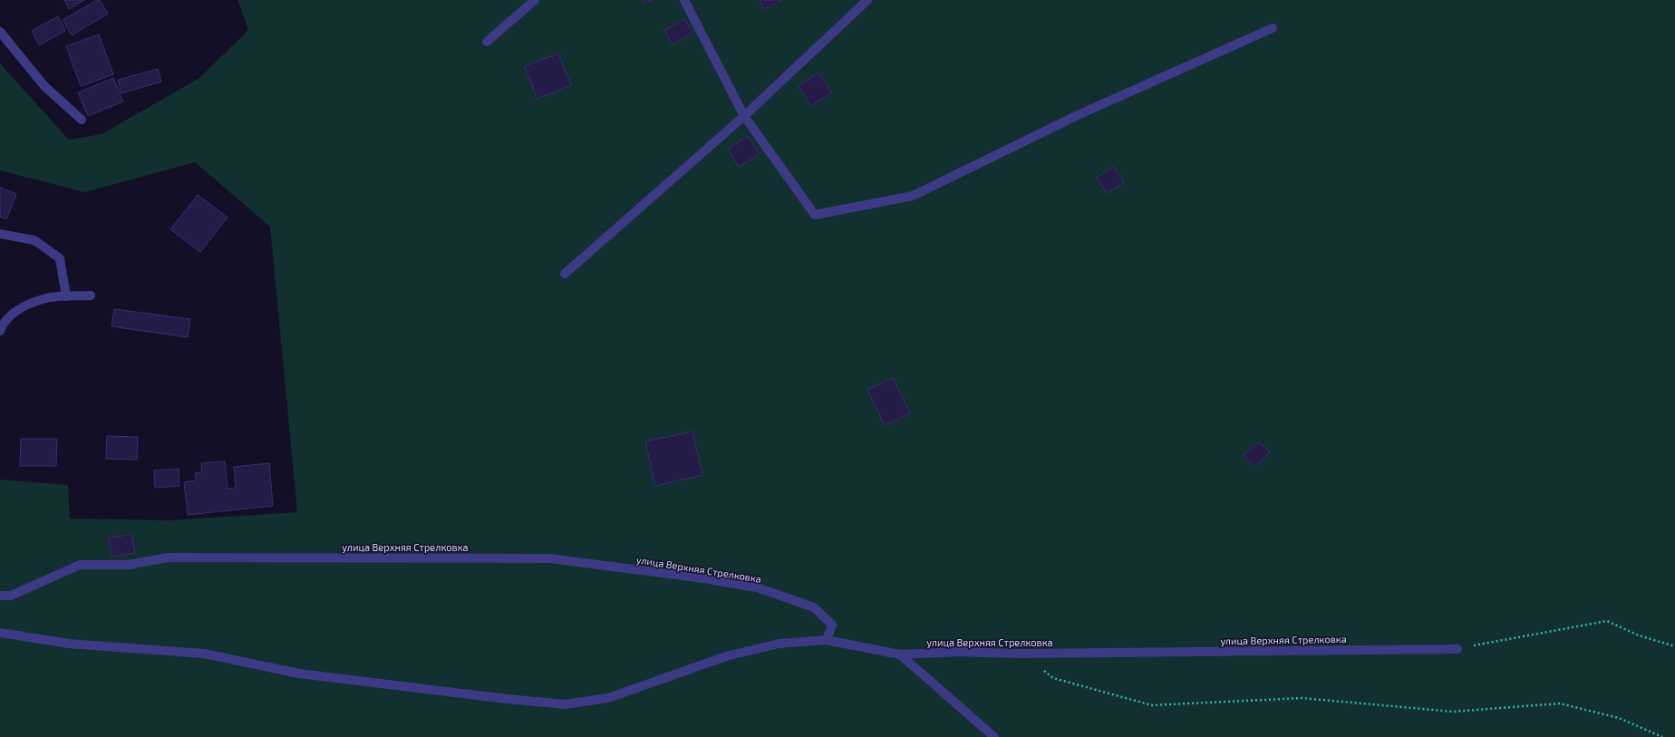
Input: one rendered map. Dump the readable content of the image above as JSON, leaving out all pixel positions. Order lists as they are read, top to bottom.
{
  "streets": {
    "street": ["улица Верхняя Стрелковка"]
  }
}
